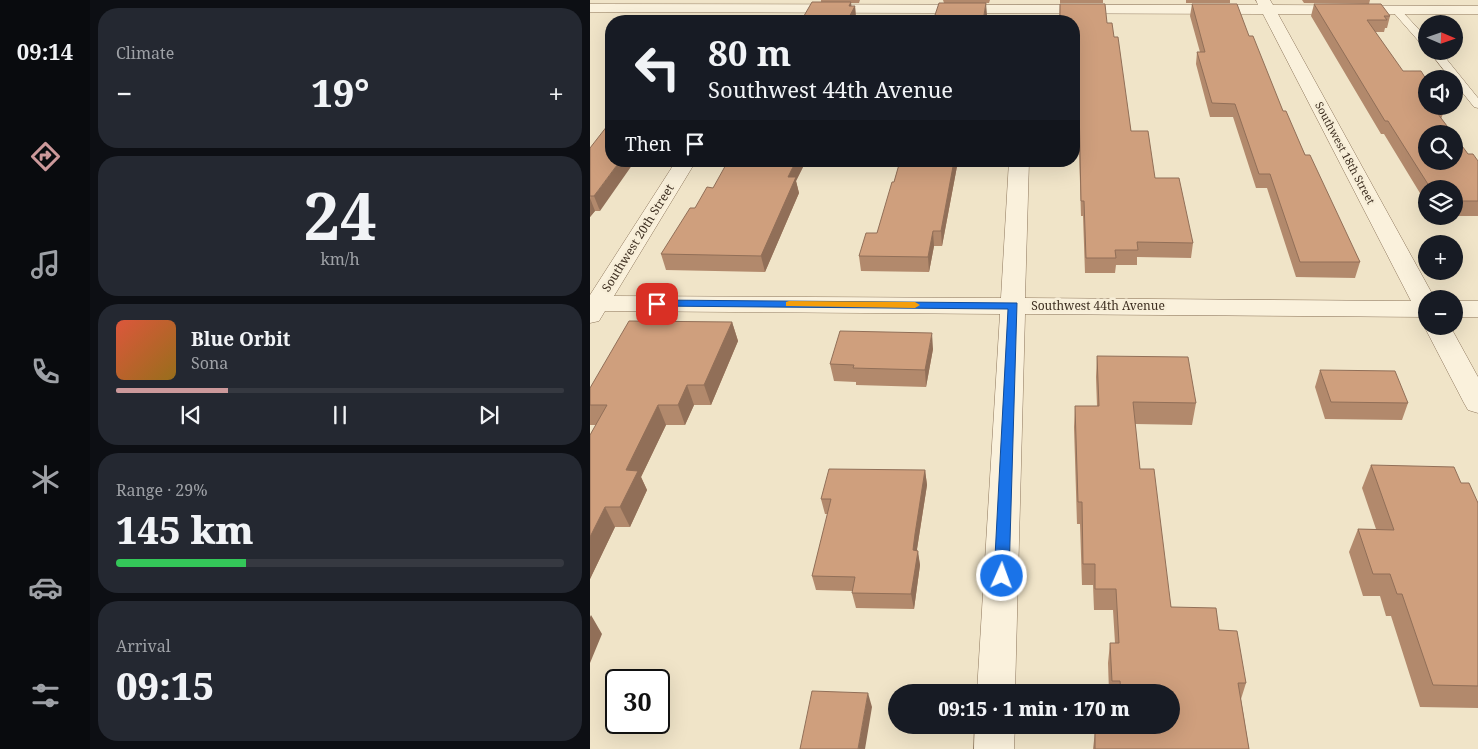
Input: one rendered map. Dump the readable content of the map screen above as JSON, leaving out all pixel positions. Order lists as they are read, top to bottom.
{
  "streets": {
    "street": ["Southwest 18th Street", "Southwest 20th Street", "Southwest 44th Avenue"]
  },
  "crossings": [
    ["Southwest 20th Street", "Southwest 44th Avenue"]
  ],
  "north": "right",
  "page": {
    "tabs": "09:14",
    "tile": [
      "Climate",
      ["24", "km/h"],
      ["Range · 29%", "145 km"],
      ["Arrival", "09:15"]
    ],
    "map_buttons": ["+", "−"],
    "turn": ["80 m", "Southwest 44th Avenue"],
    "heat": ["−", "19°", "+"],
    "then": "Then",
    "song": ["Blue Orbit", "Sona"],
    "limit": "30",
    "trip": "09:15 · 1 min · 170 m"
  }
}
